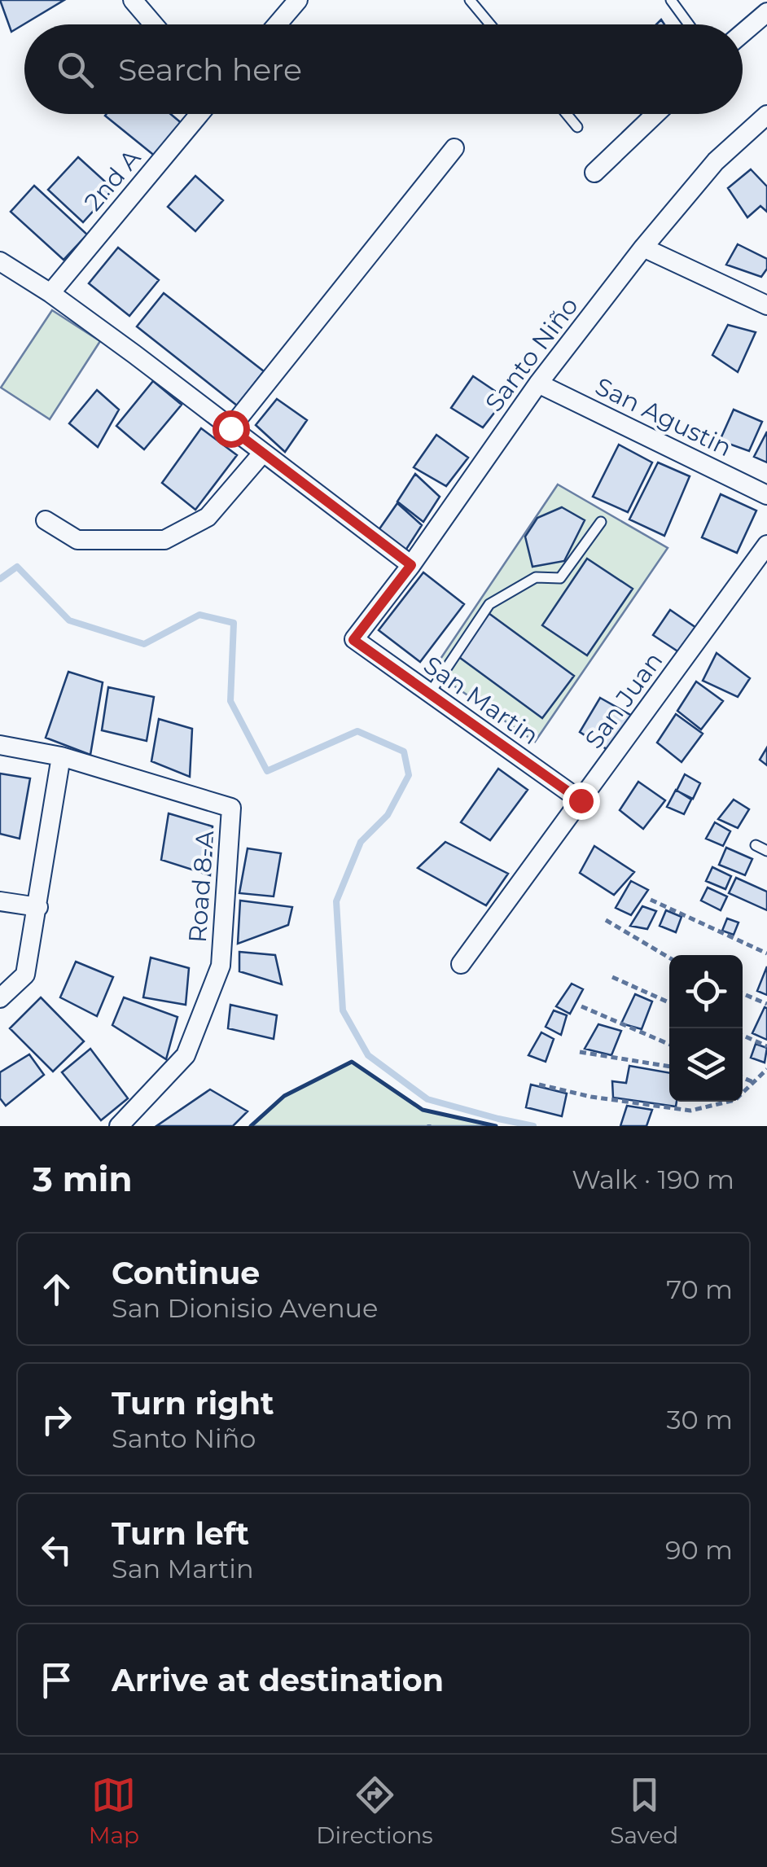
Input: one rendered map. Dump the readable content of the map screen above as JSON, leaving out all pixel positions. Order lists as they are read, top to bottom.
{
  "streets": {
    "street": [
      "2nd A",
      "Santo Niño",
      "San Agustin",
      "San Martin",
      "San Juan",
      "Road 8-A"
    ]
  },
  "crossings": [
    ["Santo Niño", "San Agustin"],
    ["Santo Niño", "San Martin"],
    ["San Martin", "San Juan"]
  ],
  "page": {
    "search": "Search here",
    "heading": ["3 min", "Walk · 190 m"],
    "list": [
      ["Continue", "San Dionisio Avenue", "70 m"],
      ["Turn right", "Santo Niño", "30 m"],
      ["Turn left", "San Martin", "90 m"],
      "Arrive at destination"
    ],
    "nav": ["Map", "Directions", "Saved"]
  }
}
